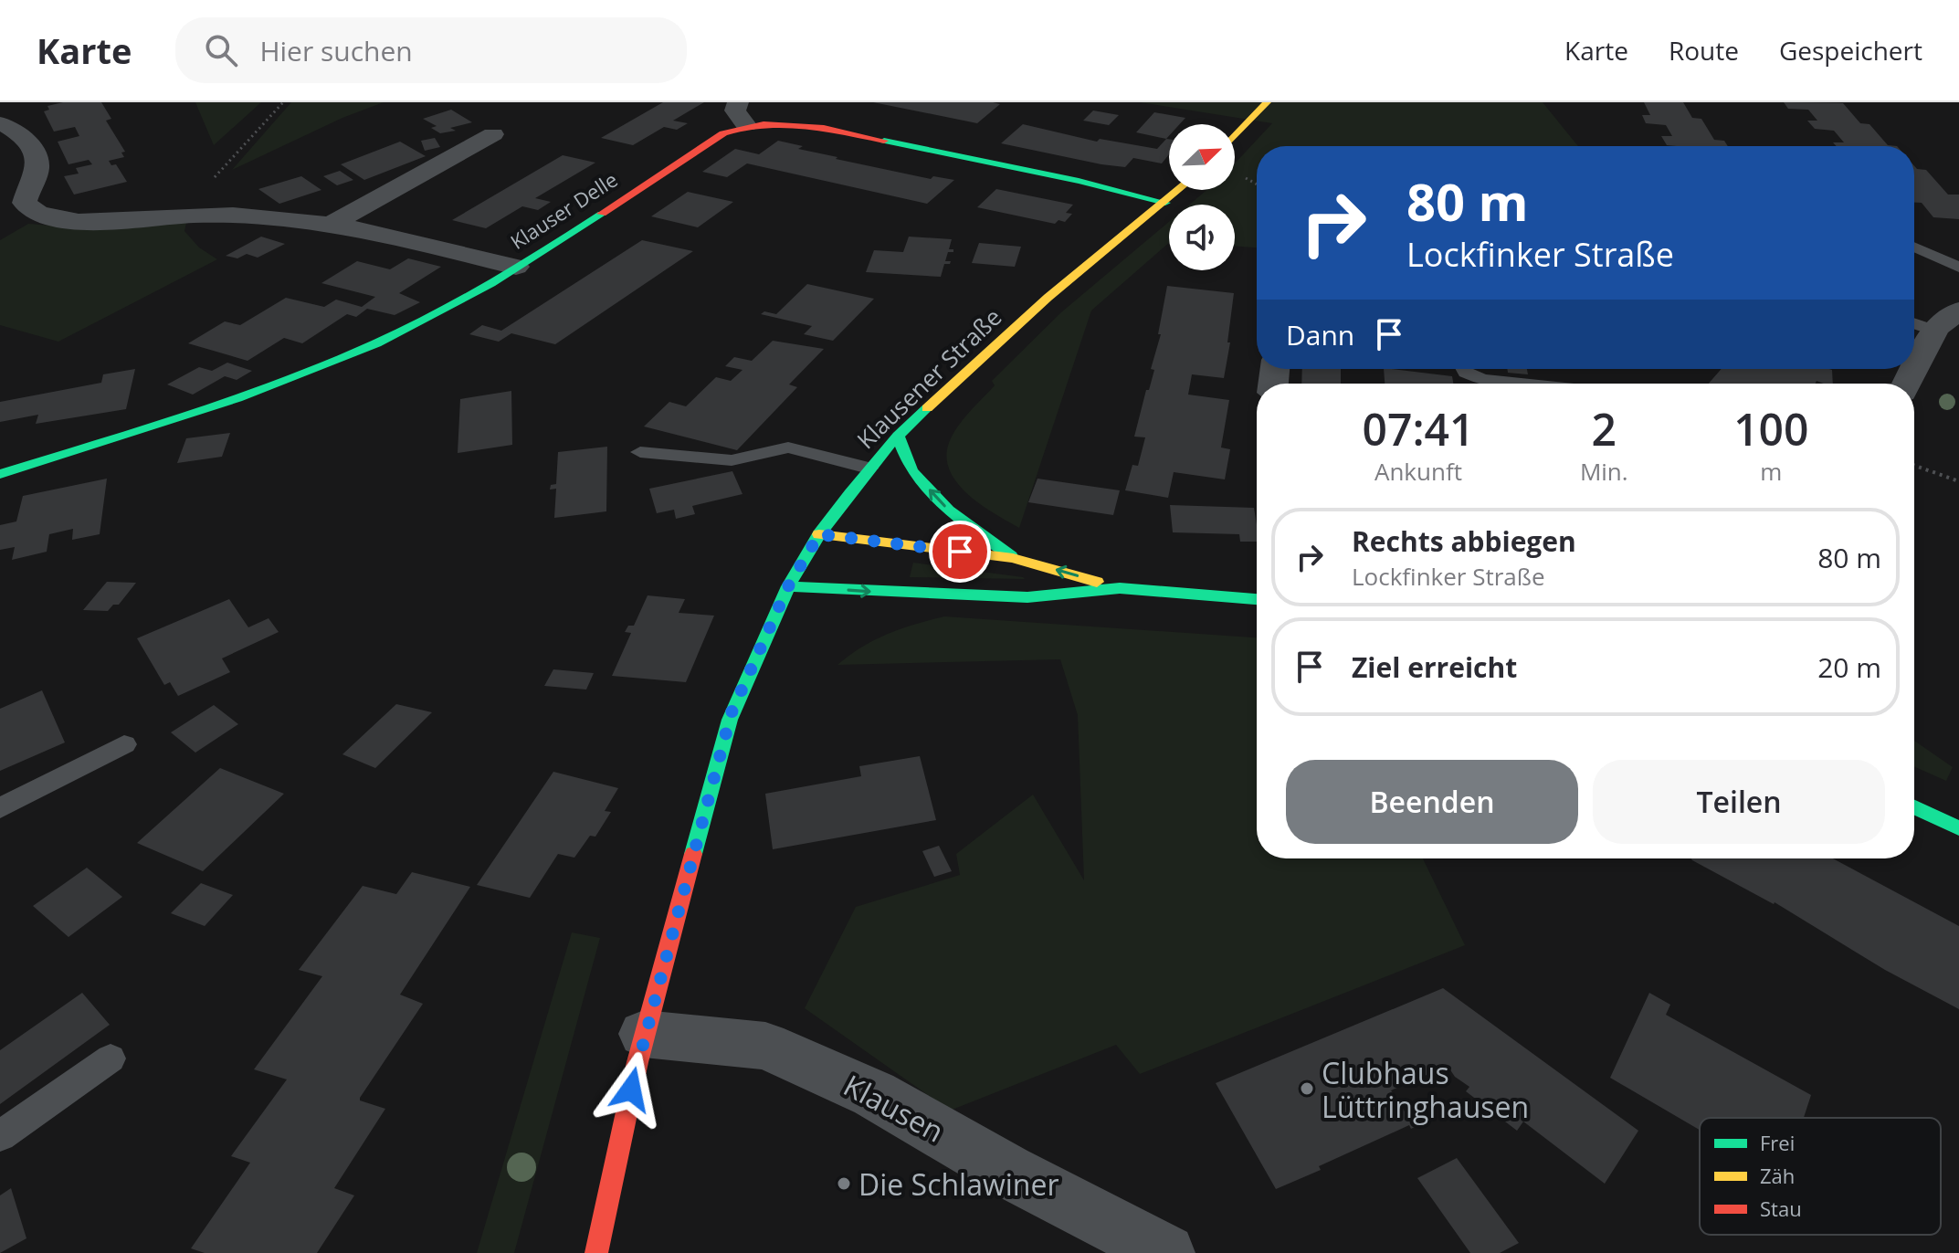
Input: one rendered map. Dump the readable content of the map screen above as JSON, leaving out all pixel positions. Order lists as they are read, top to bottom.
{
  "streets": {
    "street": ["Klauser Delle", "Klausener Straße", "Klausen"]
  },
  "crossings": [
    ["Klauser Delle", "Klausener Straße"],
    ["Klausener Straße", "Klausen"]
  ],
  "places": ["Clubhaus Lüttringhausen", "Die Schlawiner"],
  "legend": ["Frei", "Zäh", "Stau"],
  "north": "top right",
  "page": {
    "header": "Karte",
    "search": "Hier suchen",
    "nav": ["Karte", "Route", "Gespeichert"],
    "turn": ["80 m", "Lockfinker Straße"],
    "then": "Dann",
    "eta": [
      "07:41",
      "Ankunft",
      "2",
      "Min.",
      "100",
      "m"
    ],
    "list": [
      {
        "name": "Rechts abbiegen",
        "note": "Lockfinker Straße",
        "value": "80 m"
      },
      {
        "name": "Ziel erreicht",
        "value": "20 m"
      }
    ],
    "buttons": ["Beenden", "Teilen"]
  }
}
